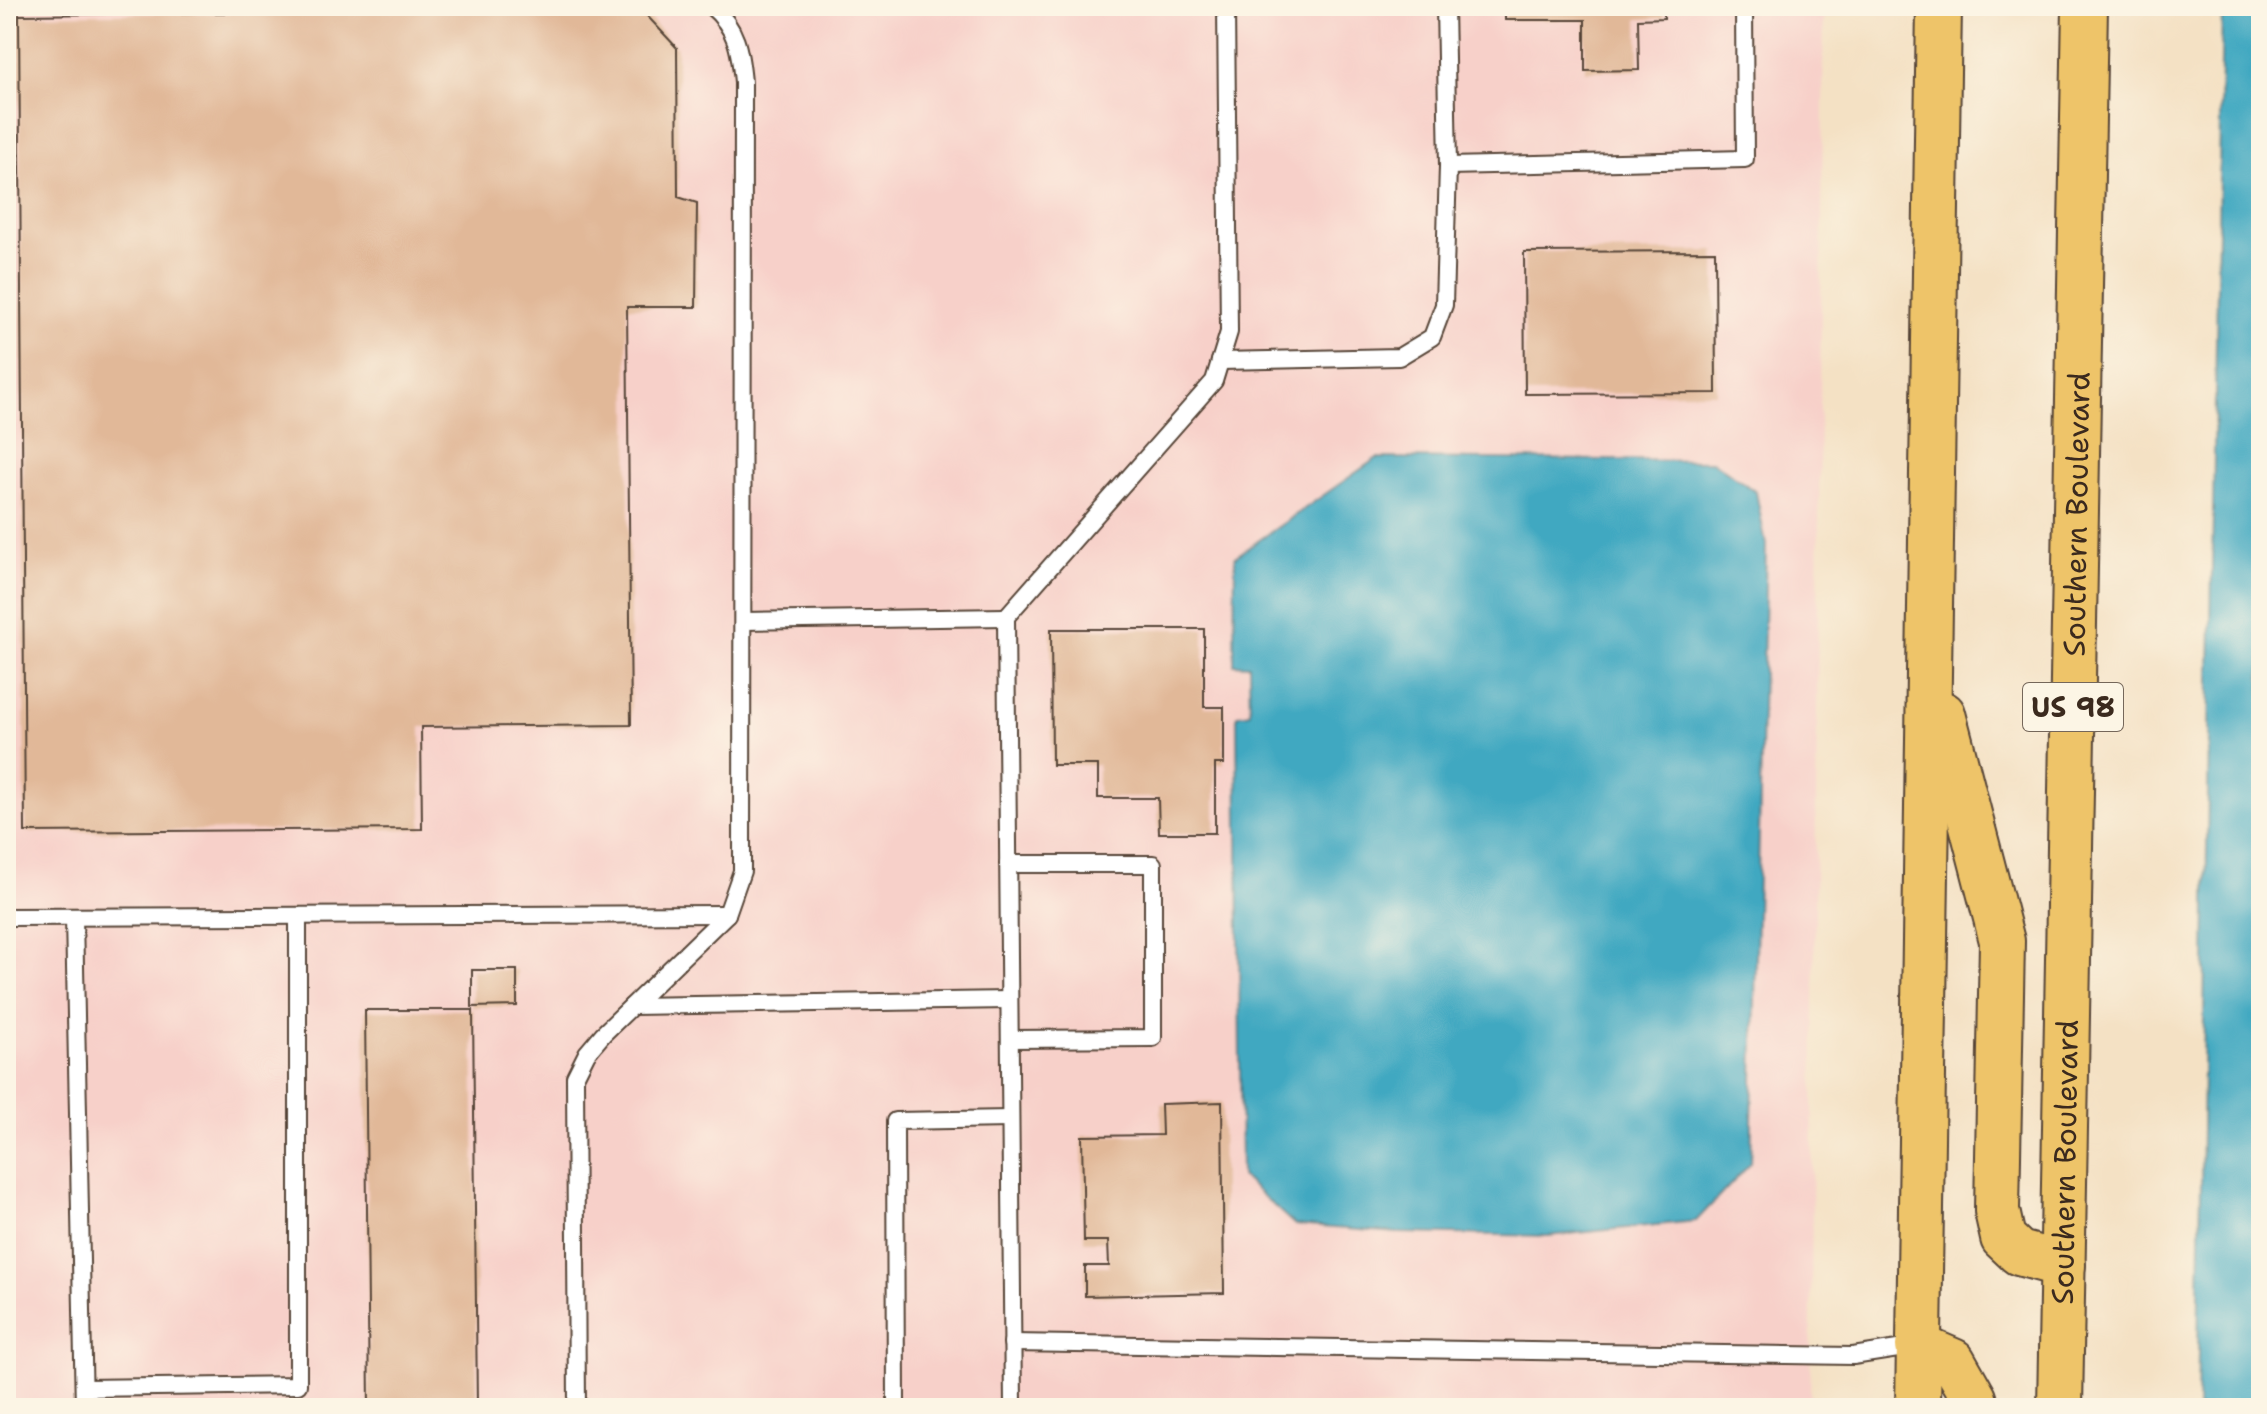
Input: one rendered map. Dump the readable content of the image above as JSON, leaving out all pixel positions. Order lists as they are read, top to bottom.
{
  "streets": {
    "highway": ["Southern Boulevard", "US 98"]
  }
}
